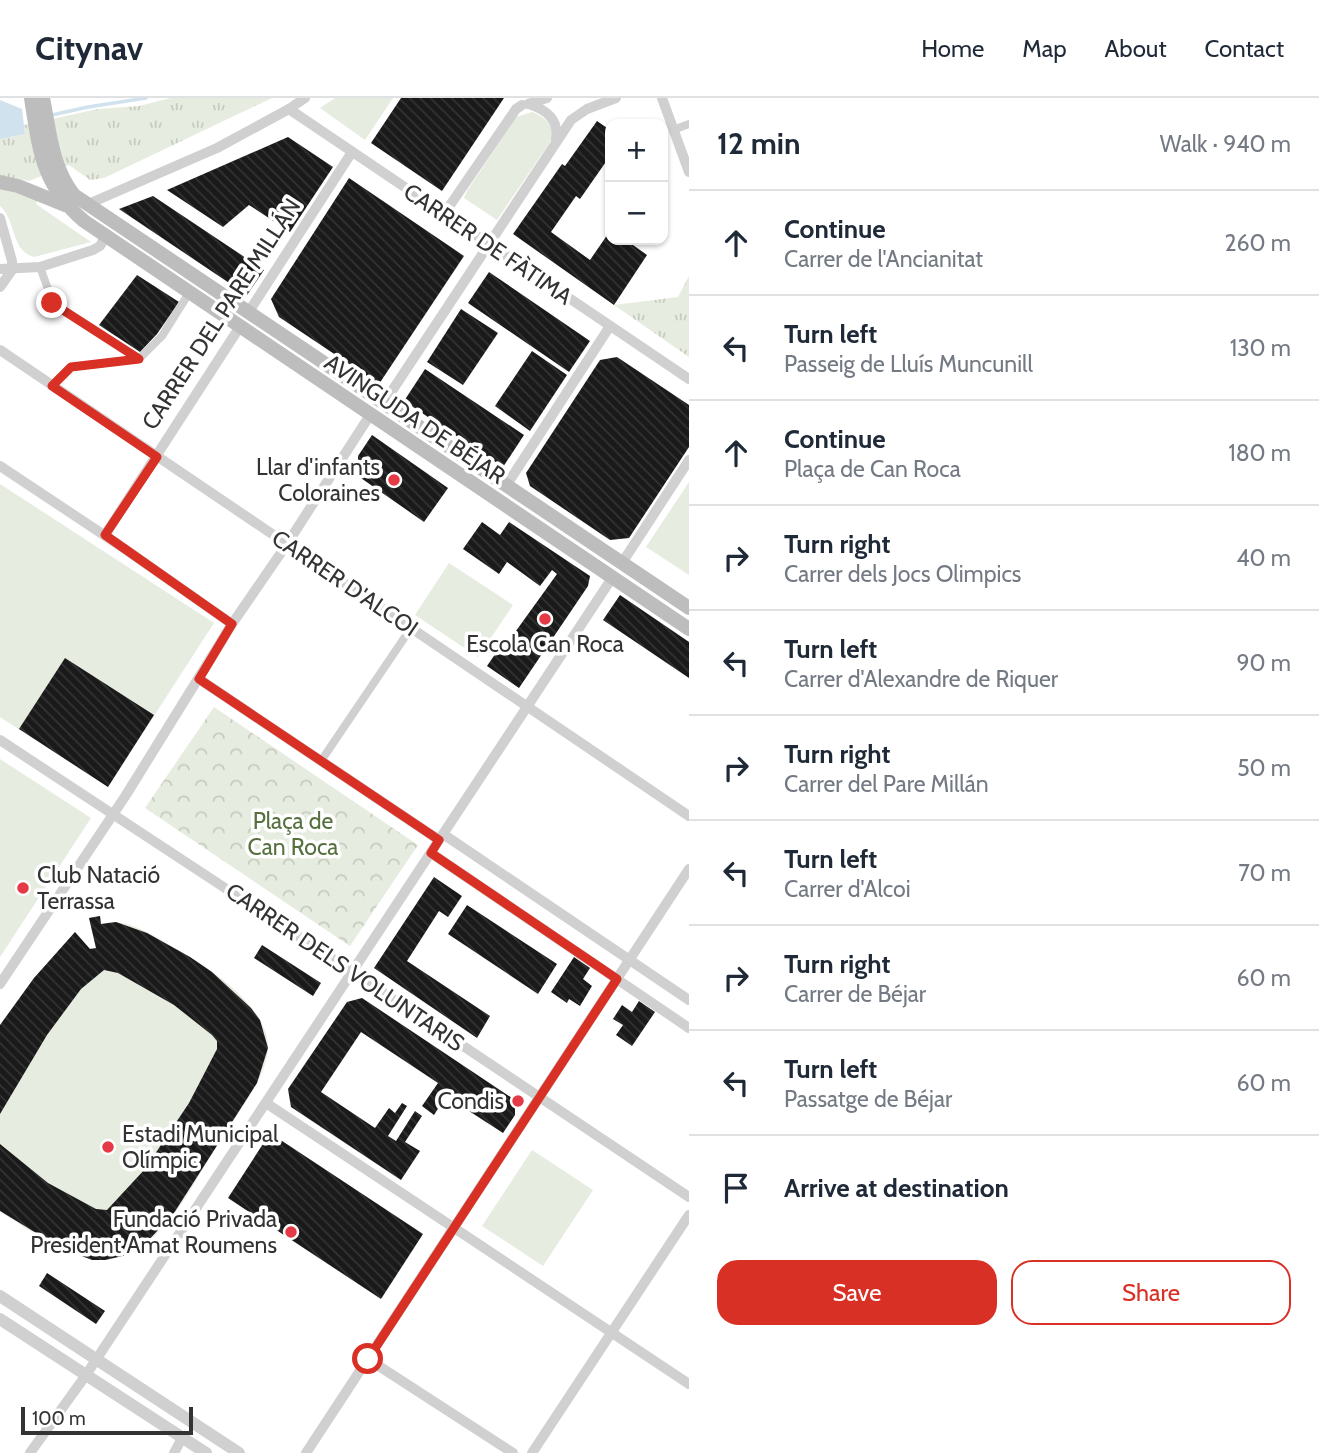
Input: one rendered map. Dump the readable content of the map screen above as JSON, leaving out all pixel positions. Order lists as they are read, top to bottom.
{
  "streets": {
    "main road": ["CARRER DEL PARE MILLÁN", "AVINGUDA DE BÉJAR"],
    "street": ["CARRER DE FÀTIMA", "CARRER D'ALCOI", "CARRER DELS VOLUNTARIS"]
  },
  "crossings": [
    ["CARRER DE FÀTIMA", "CARRER DEL PARE MILLÁN"],
    ["CARRER DEL PARE MILLÁN", "AVINGUDA DE BÉJAR"],
    ["CARRER DEL PARE MILLÁN", "CARRER D'ALCOI"]
  ],
  "parks": ["Plaça de Can Roca"],
  "places": [
    "Llar d'infants Coloraines",
    "Escola Can Roca",
    "Club Natació Terrassa",
    "Condis",
    "Estadi Municipal Olímpic",
    "Fundació Privada President Amat Roumens"
  ],
  "scale_bar": "100 m",
  "page": {
    "header": "Citynav",
    "nav": [
      "Home",
      "Map",
      "About",
      "Contact"
    ],
    "heading": ["12 min", "Walk · 940 m"],
    "map_buttons": ["+", "−"],
    "list": [
      ["Continue", "Carrer de l'Ancianitat", "260 m"],
      ["Turn left", "Passeig de Lluís Muncunill", "130 m"],
      ["Continue", "Plaça de Can Roca", "180 m"],
      ["Turn right", "Carrer dels Jocs Olimpics", "40 m"],
      ["Turn left", "Carrer d'Alexandre de Riquer", "90 m"],
      ["Turn right", "Carrer del Pare Millán", "50 m"],
      ["Turn left", "Carrer d'Alcoi", "70 m"],
      ["Turn right", "Carrer de Béjar", "60 m"],
      ["Turn left", "Passatge de Béjar", "60 m"],
      "Arrive at destination"
    ],
    "buttons": ["Save", "Share"],
    "scale": "100 m"
  }
}
